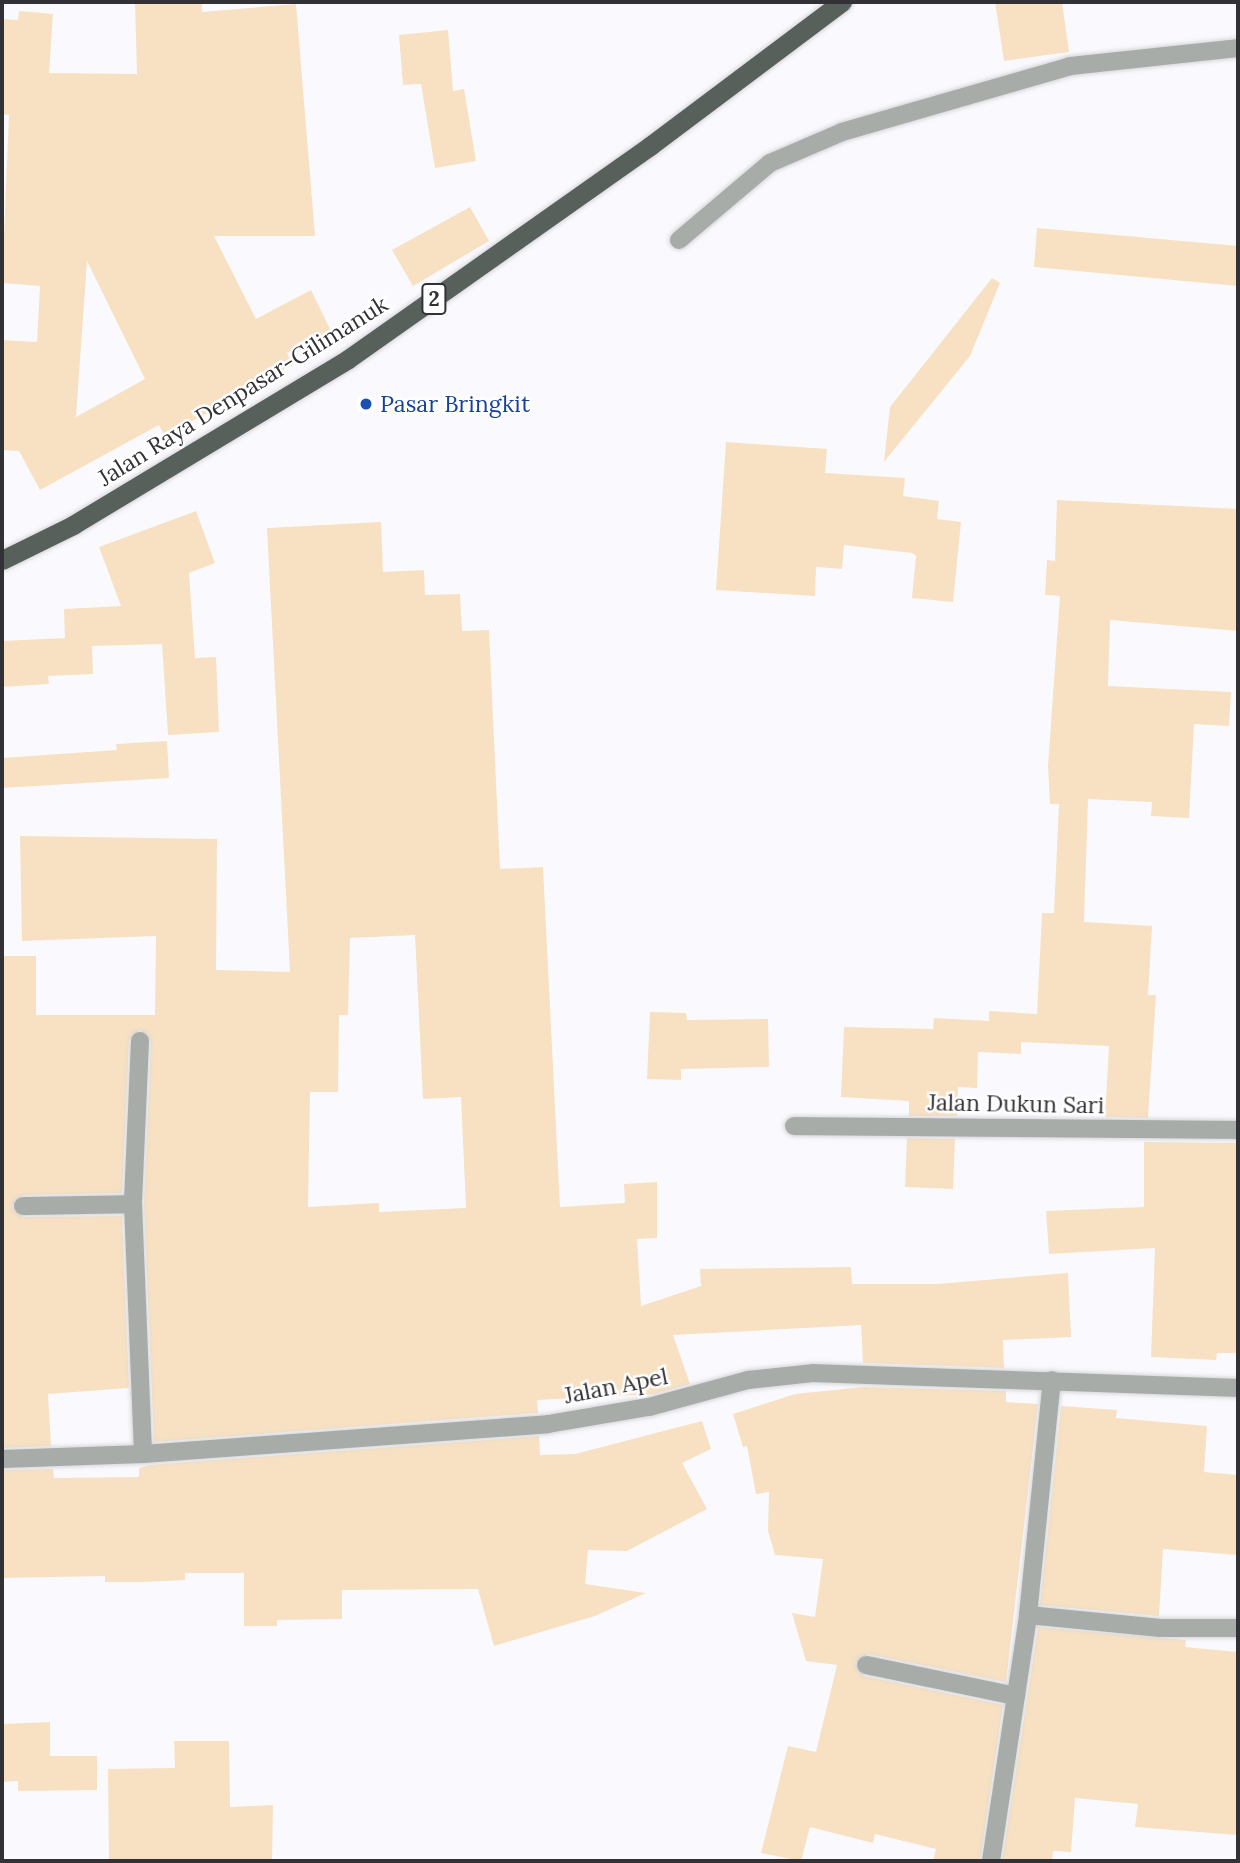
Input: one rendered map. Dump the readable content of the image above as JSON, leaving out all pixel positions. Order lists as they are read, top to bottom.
{
  "streets": {
    "highway": ["2", "Jalan Raya Denpasar-Gilimanuk"],
    "street": ["Jalan Dukun Sari", "Jalan Apel"]
  },
  "places": ["Pasar Bringkit"]
}
